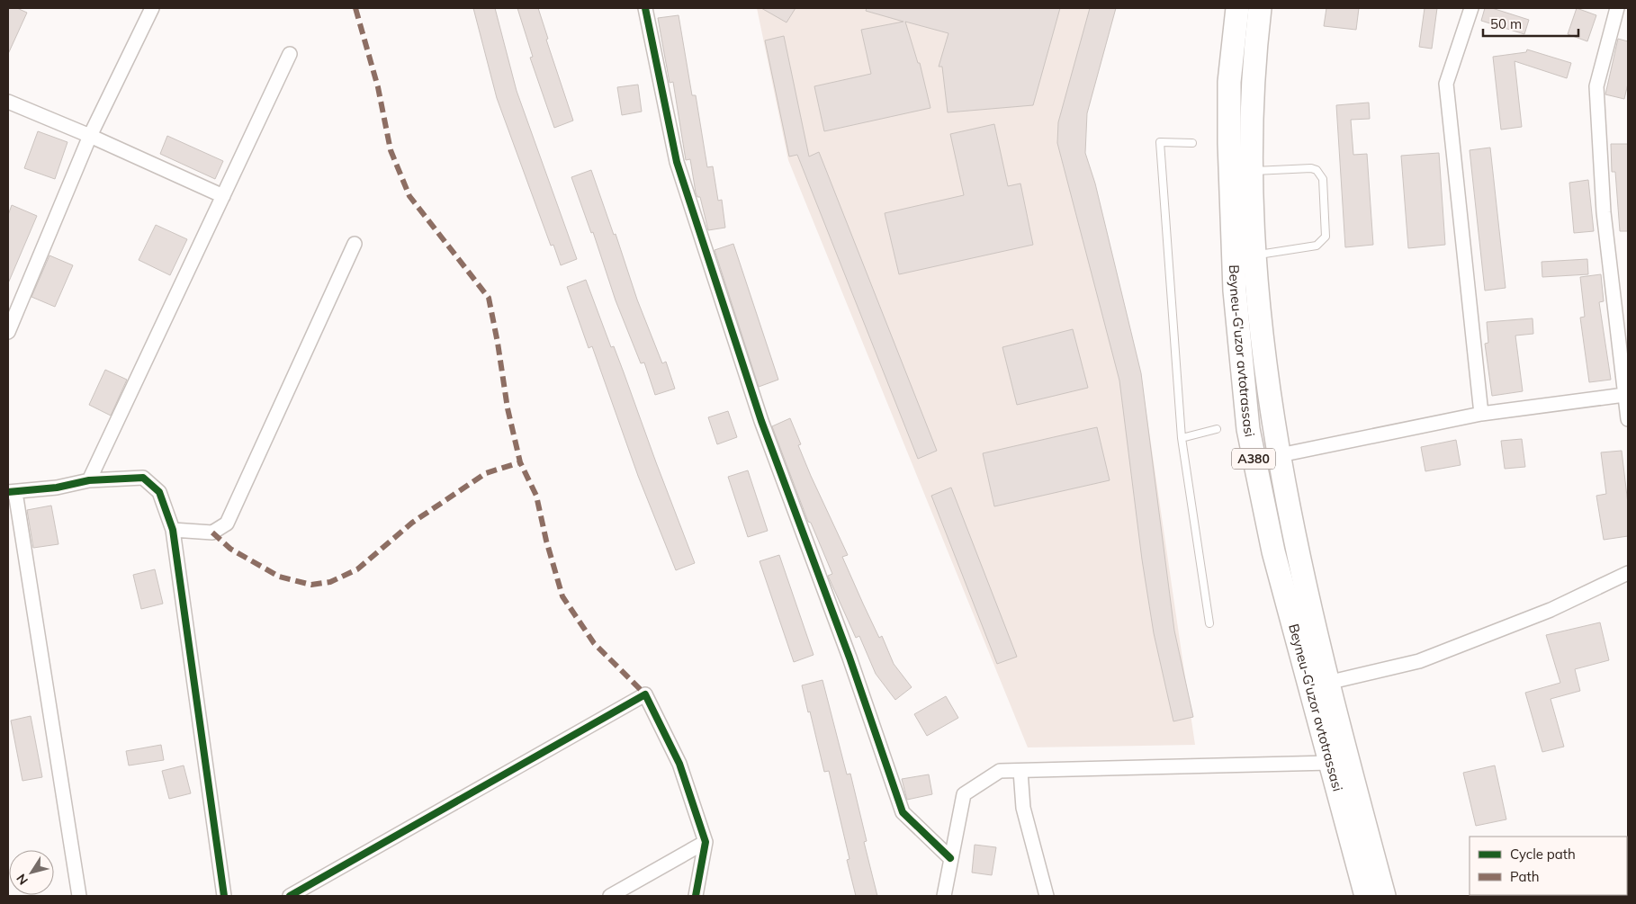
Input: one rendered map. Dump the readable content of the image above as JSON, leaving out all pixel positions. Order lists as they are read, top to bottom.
{
  "streets": {
    "highway": ["Beyneu-G'uzor avtotrassasi", "A380"]
  },
  "legend": ["Cycle path", "Path"],
  "scale_bar": "50 m",
  "north": "bottom left"
}
